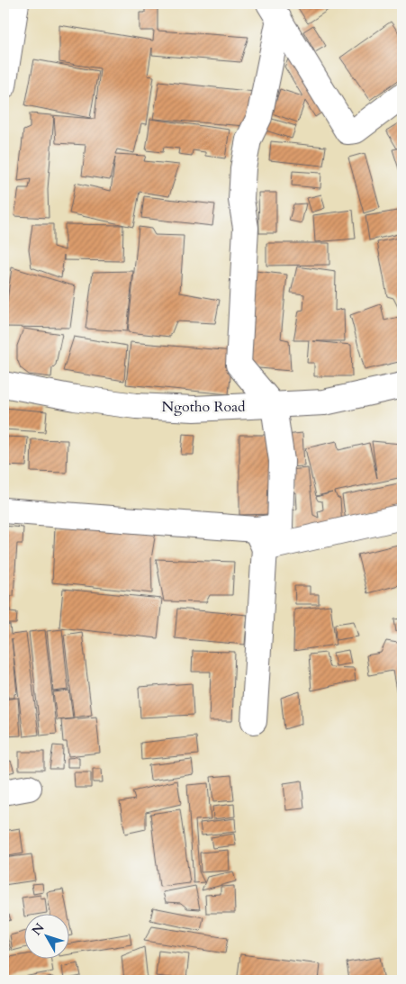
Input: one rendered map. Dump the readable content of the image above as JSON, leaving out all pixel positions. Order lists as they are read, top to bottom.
{
  "streets": {
    "street": ["Ngotho Road"]
  },
  "north": "top left"
}
